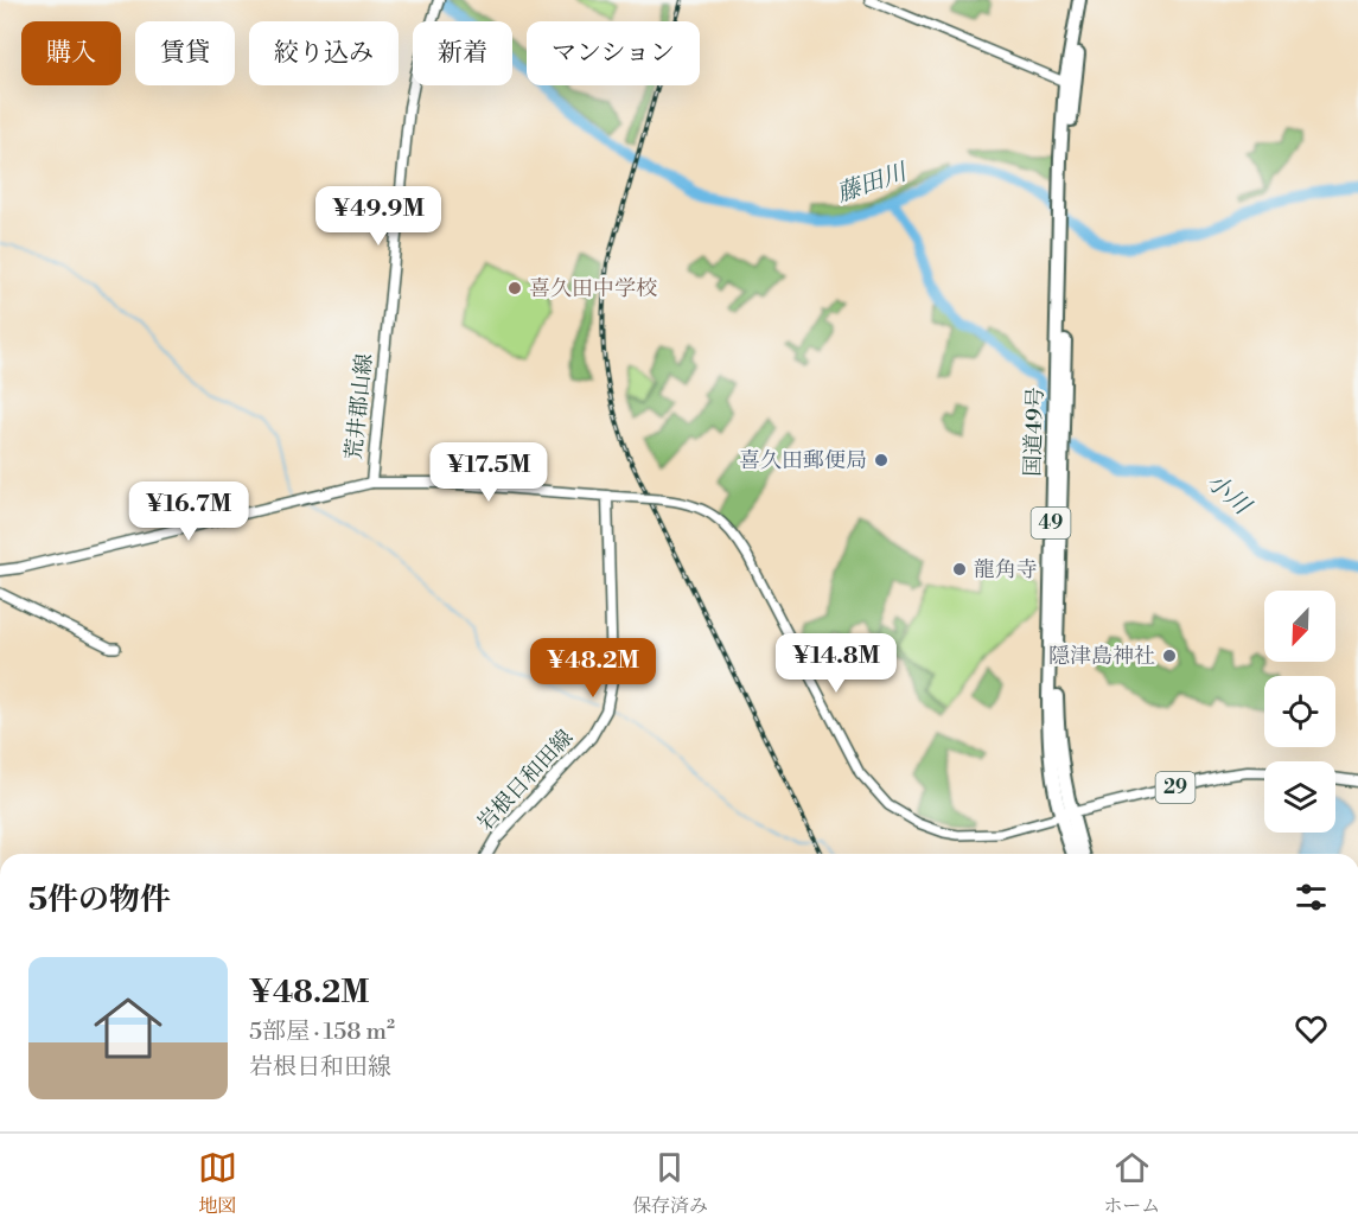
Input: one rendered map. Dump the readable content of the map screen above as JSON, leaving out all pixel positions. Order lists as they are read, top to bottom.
{
  "streets": {
    "highway": ["国道49号", "49"],
    "main road": ["荒井郡山線", "岩根日和田線", "29"]
  },
  "crossings": [
    ["国道49号", "29"]
  ],
  "water": ["藤田川", "小川"],
  "places": [
    "喜久田中学校",
    "喜久田郵便局",
    "龍角寺",
    "隠津島神社"
  ],
  "north": "bottom left",
  "page": {
    "chip": [
      "購入",
      "賃貸",
      "絞り込み",
      "新着",
      "マンション"
    ],
    "price": [
      "¥49.9M",
      "¥17.5M",
      "¥16.7M",
      "¥14.8M",
      "¥48.2M"
    ],
    "heading": "5件の物件",
    "list": [
      {
        "name": "¥48.2M",
        "note": "5部屋 · 158 m² · 岩根日和田線"
      }
    ],
    "tabs": ["地図", "保存済み", "ホーム"]
  }
}
